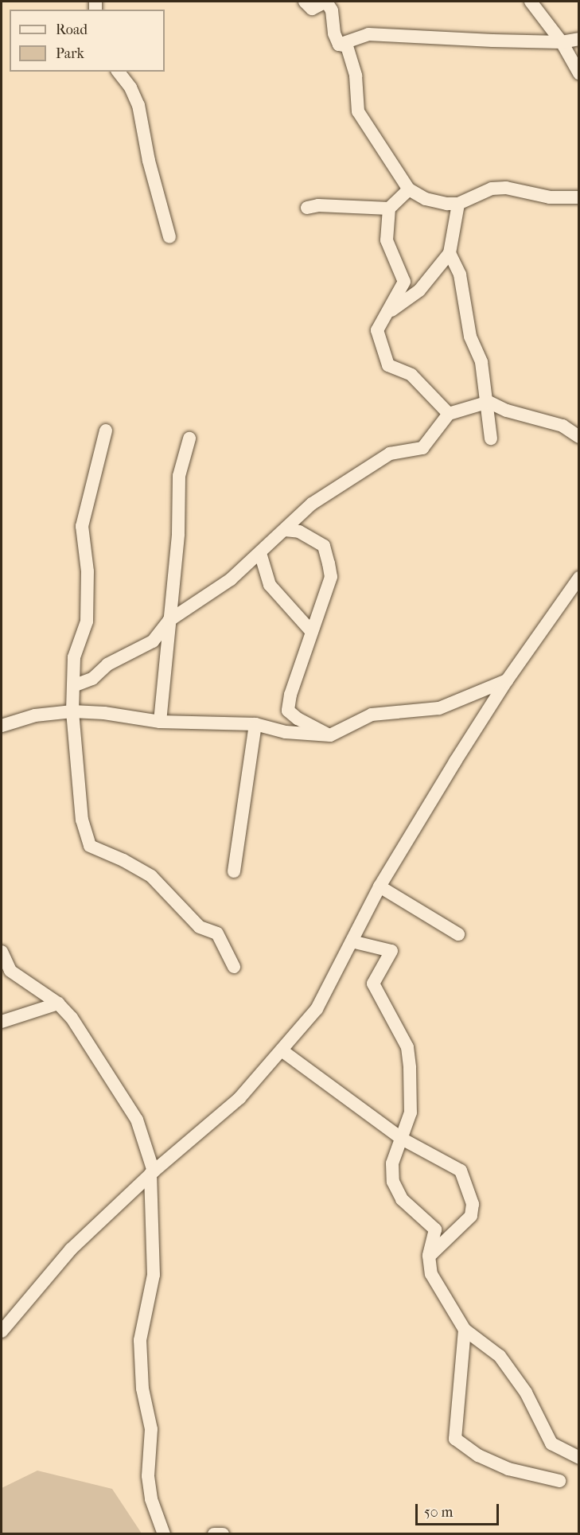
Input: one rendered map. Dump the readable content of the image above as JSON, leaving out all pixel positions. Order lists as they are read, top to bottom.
{
  "legend": ["Road", "Park"],
  "scale_bar": "50 m"
}
